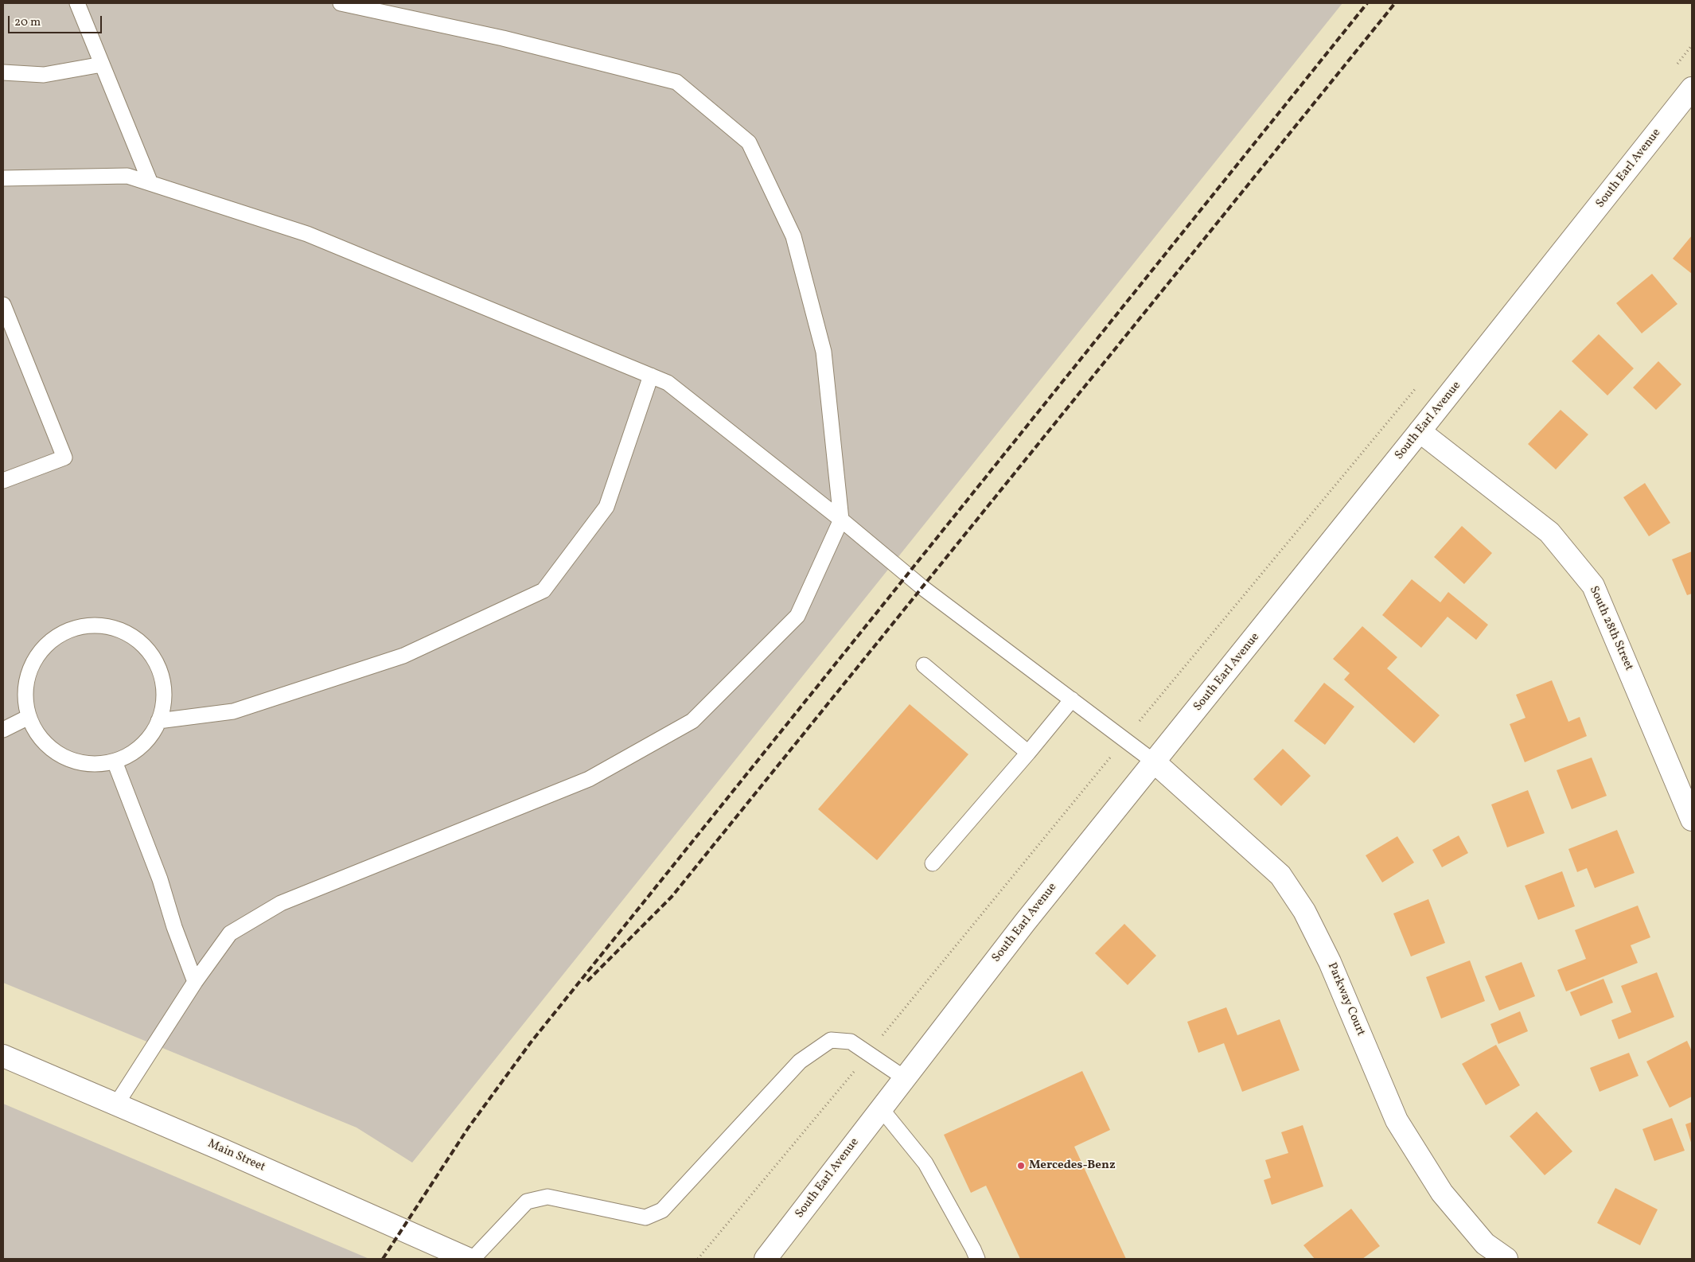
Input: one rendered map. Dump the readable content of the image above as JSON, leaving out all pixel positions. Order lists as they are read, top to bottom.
{
  "streets": {
    "street": [
      "South Earl Avenue",
      "South 28th Street",
      "Parkway Court",
      "Main Street"
    ]
  },
  "crossings": [
    ["South Earl Avenue", "South 28th Street"],
    ["South Earl Avenue", "Parkway Court"]
  ],
  "places": ["Mercedes-Benz"],
  "scale_bar": "20 m"
}
